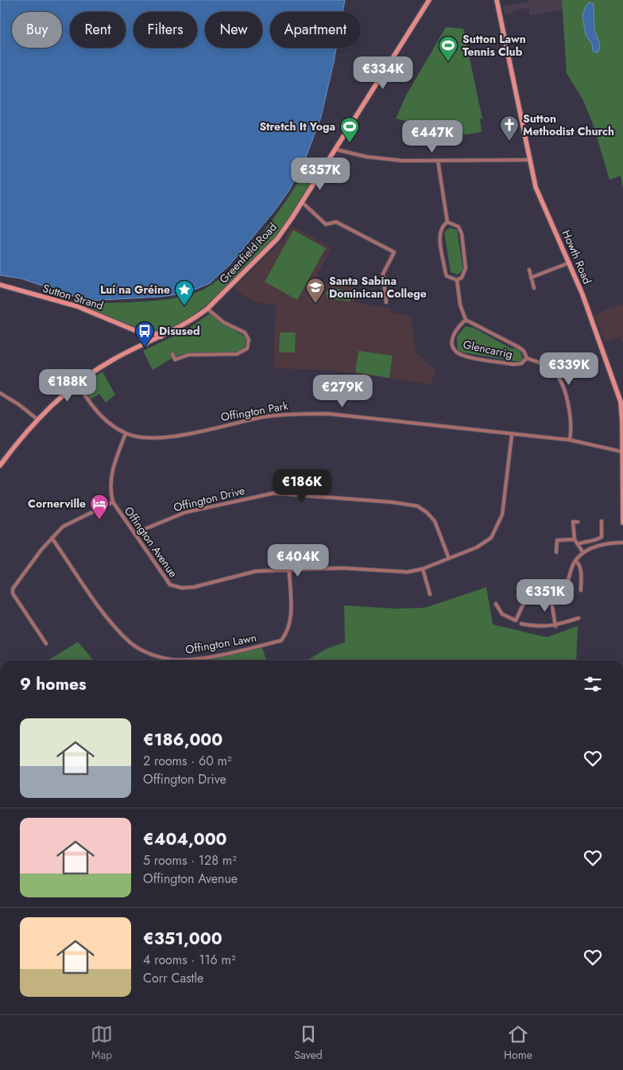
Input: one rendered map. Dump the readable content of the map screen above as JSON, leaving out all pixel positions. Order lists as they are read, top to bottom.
{
  "streets": {
    "main road": ["Greenfield Road", "Howth Road", "Sutton Strand"],
    "street": [
      "Glencarrig",
      "Offington Park",
      "Offington Drive",
      "Offington Avenue",
      "Offington Lawn"
    ]
  },
  "crossings": [
    ["Greenfield Road", "Sutton Strand"],
    ["Greenfield Road", "Offington Park"],
    ["Howth Road", "Offington Park"],
    ["Glencarrig", "Offington Park"],
    ["Offington Park", "Offington Avenue"],
    ["Offington Drive", "Offington Avenue"],
    ["Offington Avenue", "Offington Lawn"]
  ],
  "places": {
    "sports": ["Sutton Lawn Tennis Club", "Stretch It Yoga"],
    "church": ["Sutton Methodist Church"],
    "school or university": ["Santa Sabina Dominican College"],
    "place": ["Luí na Gréine"],
    "bus stop": ["Disused"],
    "hotel": ["Cornerville"]
  },
  "page": {
    "chip": [
      "Buy",
      "Rent",
      "Filters",
      "New",
      "Apartment"
    ],
    "price": [
      "€334K",
      "€447K",
      "€357K",
      "€339K",
      "€188K",
      "€279K",
      "€186K",
      "€404K",
      "€351K"
    ],
    "heading": "9 homes",
    "list": [
      {
        "name": "€186,000",
        "note": "2 rooms · 60 m² · Offington Drive"
      },
      {
        "name": "€404,000",
        "note": "5 rooms · 128 m² · Offington Avenue"
      },
      {
        "name": "€351,000",
        "note": "4 rooms · 116 m² · Corr Castle"
      }
    ],
    "tabs": ["Map", "Saved", "Home"]
  }
}
